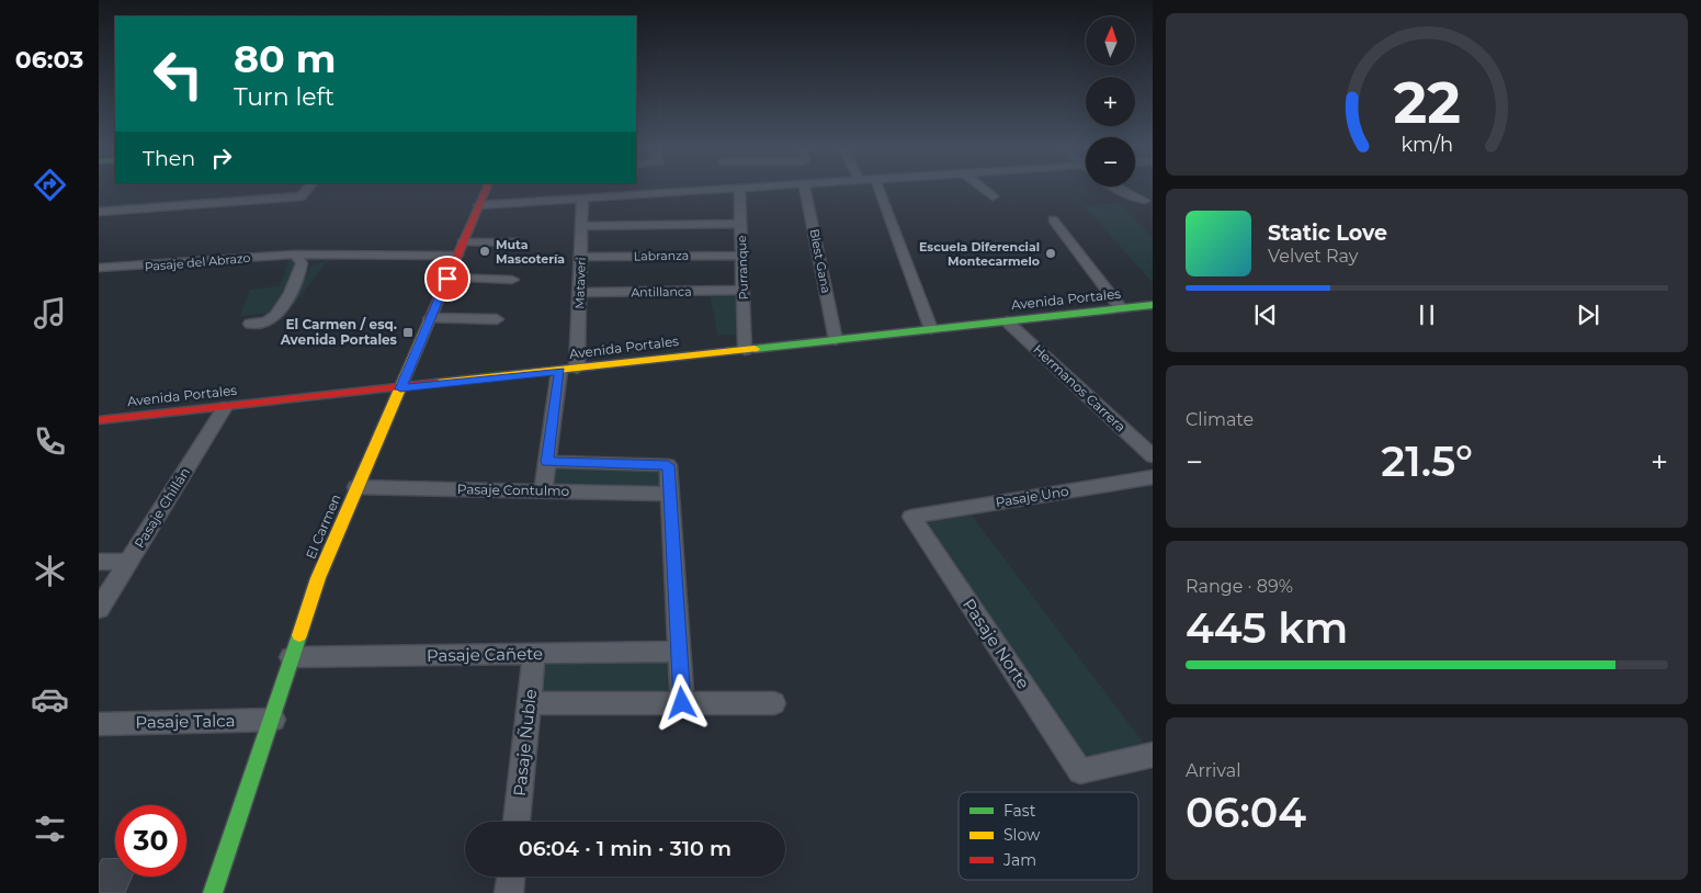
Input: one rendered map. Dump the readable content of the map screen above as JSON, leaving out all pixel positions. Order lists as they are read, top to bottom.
{
  "streets": {
    "main road": ["Avenida Portales", "El Carmen"],
    "street": [
      "Labranza",
      "Blest Gana",
      "Pasaje del Abrazo",
      "Purranque",
      "Mataveri",
      "Antillanca",
      "Hermanos Carrera",
      "Pasaje Contulmo",
      "Pasaje Uno",
      "Pasaje Chillán",
      "Pasaje Norte",
      "Pasaje Cañete",
      "Pasaje Talca",
      "Pasaje Ñuble"
    ]
  },
  "crossings": [
    ["Labranza", "Purranque"],
    ["Labranza", "Mataveri"],
    ["Blest Gana", "Avenida Portales"],
    ["Pasaje del Abrazo", "El Carmen"],
    ["Purranque", "Antillanca"],
    ["Purranque", "Avenida Portales"],
    ["Mataveri", "Antillanca"],
    ["Mataveri", "Avenida Portales"],
    ["Avenida Portales", "Hermanos Carrera"],
    ["Avenida Portales", "Pasaje Chillán"],
    ["Avenida Portales", "El Carmen"],
    ["Pasaje Contulmo", "El Carmen"],
    ["Pasaje Uno", "Pasaje Norte"],
    ["El Carmen", "Pasaje Cañete"],
    ["El Carmen", "Pasaje Talca"],
    ["Pasaje Cañete", "Pasaje Ñuble"]
  ],
  "places": {
    "other": ["Muta Mascotería", "Escuela Diferencial Montecarmelo"],
    "transit": ["El Carmen / esq. Avenida Portales"]
  },
  "legend": ["Fast", "Slow", "Jam"],
  "north": "top",
  "page": {
    "tabs": "06:03",
    "map_buttons": ["+", "−"],
    "turn": ["80 m", "Turn left"],
    "then": "Then",
    "song": ["Static Love", "Velvet Ray"],
    "tile": [
      "Climate",
      ["Range · 89%", "445 km"],
      ["Arrival", "06:04"]
    ],
    "heat": ["−", "21.5°", "+"],
    "limit": "30",
    "trip": "06:04 · 1 min · 310 m",
    "gauge": ["22", "km/h"]
  }
}
